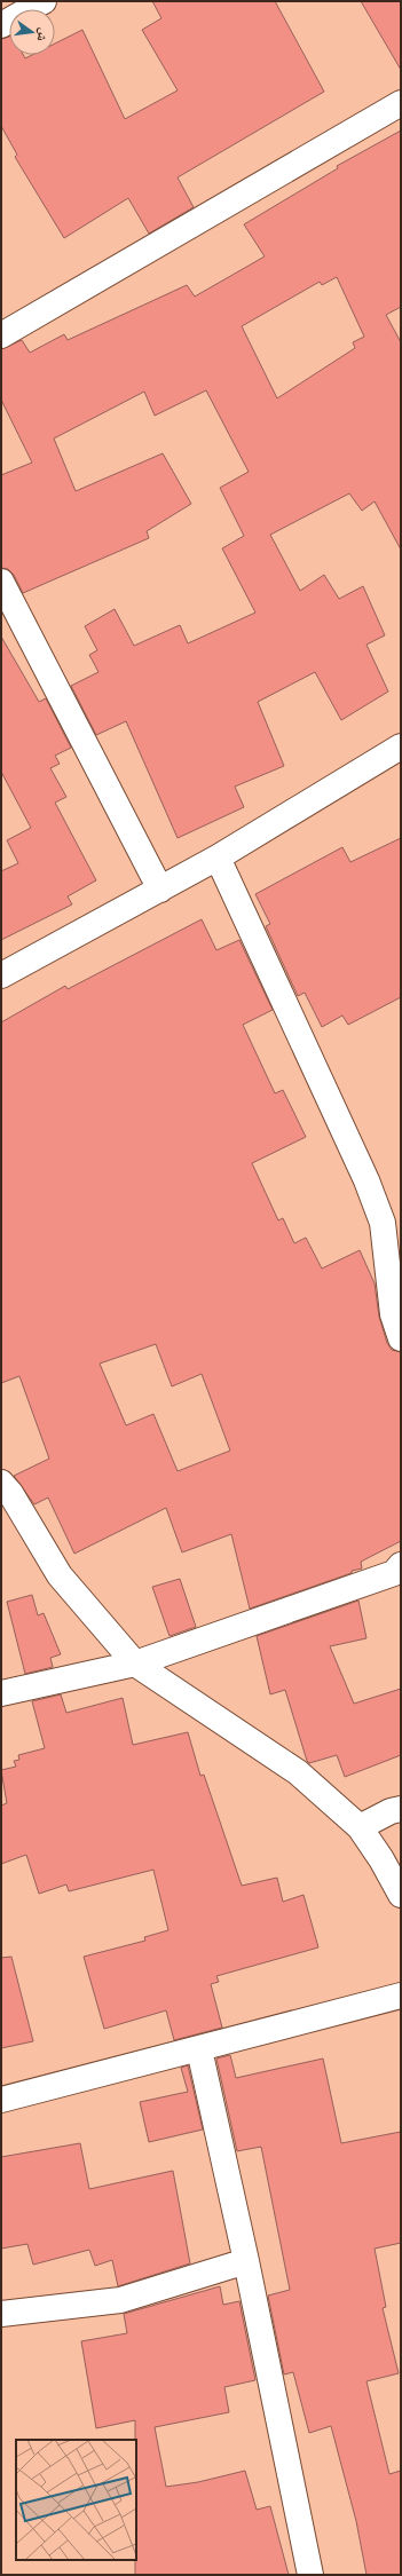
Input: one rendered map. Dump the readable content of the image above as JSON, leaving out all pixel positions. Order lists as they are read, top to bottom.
{
  "north": "right"
}
